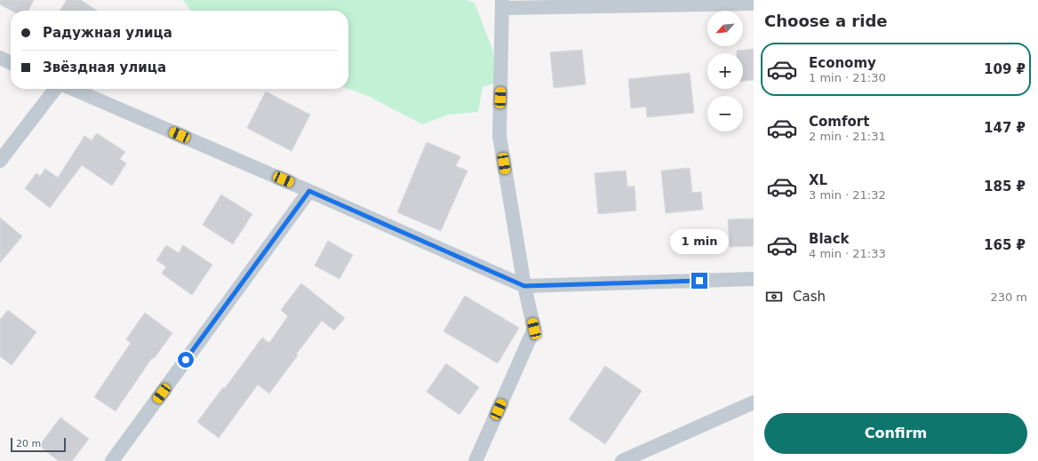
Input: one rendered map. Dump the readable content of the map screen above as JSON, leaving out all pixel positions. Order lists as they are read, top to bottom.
{
  "scale_bar": "20 m",
  "north": "bottom left",
  "page": {
    "heading": "Choose a ride",
    "map_buttons": ["+", "−"],
    "banner": ["Радужная улица", "Звёздная улица"],
    "list": [
      {
        "name": "Economy",
        "note": "1 min · 21:30",
        "value": "109 ₽"
      },
      {
        "name": "Comfort",
        "note": "2 min · 21:31",
        "value": "147 ₽"
      },
      {
        "name": "XL",
        "note": "3 min · 21:32",
        "value": "185 ₽"
      },
      {
        "name": "Black",
        "note": "4 min · 21:33",
        "value": "165 ₽"
      }
    ],
    "bubble": "1 min",
    "pay": ["Cash", "230 m"],
    "buttons": "Confirm",
    "scale": "20 m"
  }
}
